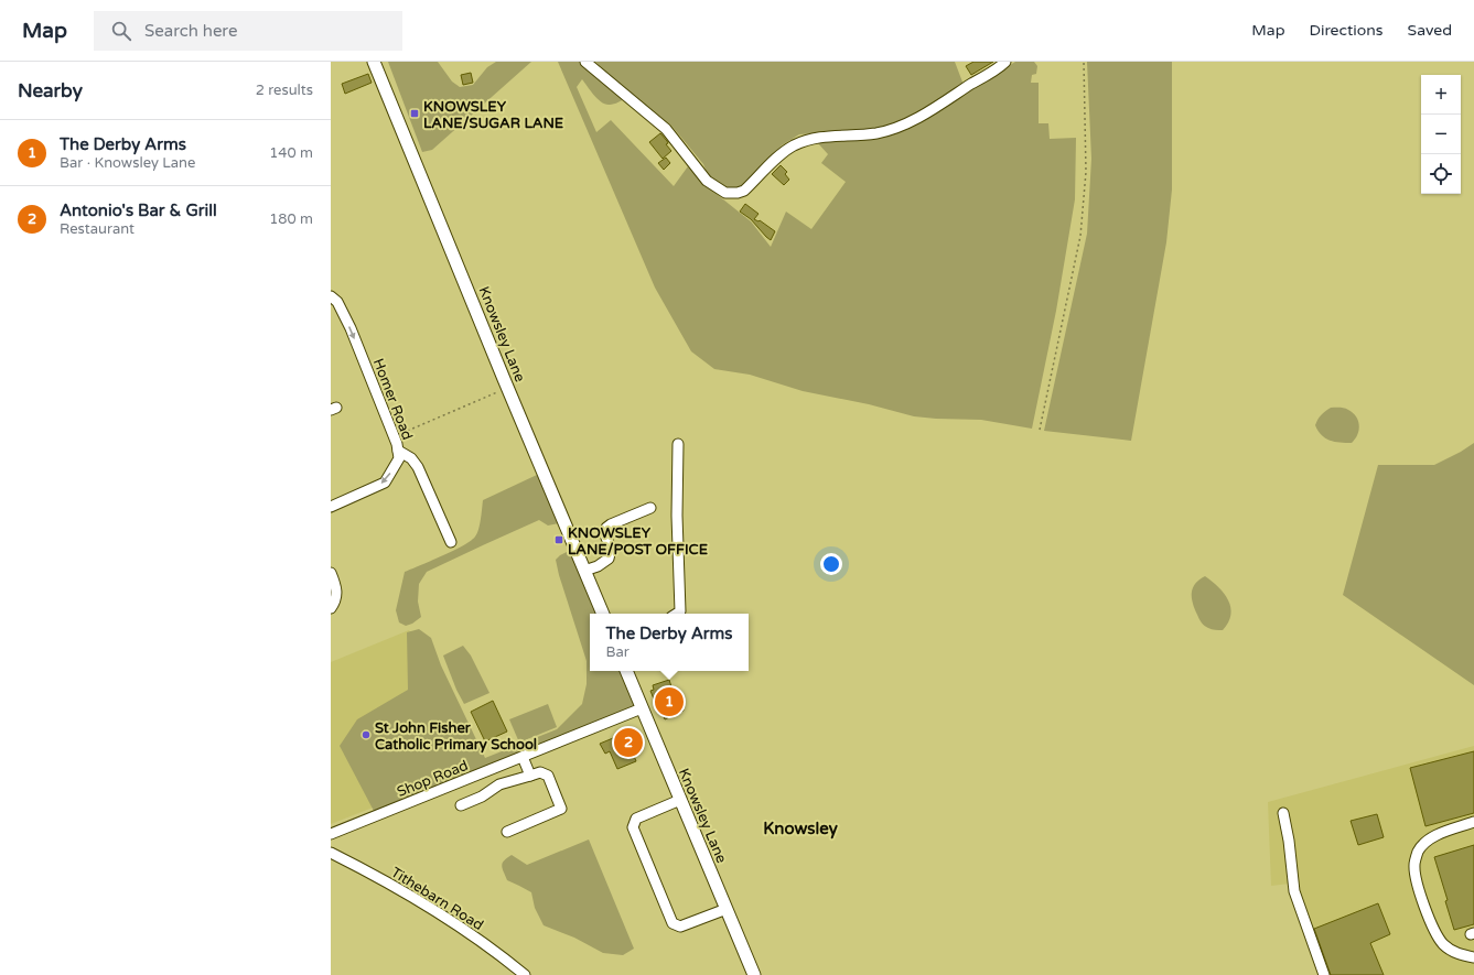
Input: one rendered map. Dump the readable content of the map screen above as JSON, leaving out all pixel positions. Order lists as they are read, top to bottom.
{
  "streets": {
    "main road": ["Knowsley Lane"],
    "street": ["Homer Road", "Shop Road", "Tithebarn Road"]
  },
  "crossings": [
    ["Knowsley Lane", "Shop Road"]
  ],
  "districts": ["Knowsley"],
  "places": {
    "transit": ["KNOWSLEY LANE/SUGAR LANE", "KNOWSLEY LANE/POST OFFICE"],
    "other": ["St John Fisher Catholic Primary School"]
  },
  "page": {
    "header": "Map",
    "search": "Search here",
    "nav": ["Map", "Directions", "Saved"],
    "heading": ["Nearby", "2 results"],
    "map_buttons": ["+", "−"],
    "list": [
      {
        "mark": "1",
        "name": "The Derby Arms",
        "note": "Bar · Knowsley Lane",
        "value": "140 m"
      },
      {
        "mark": "2",
        "name": "Antonio's Bar & Grill",
        "note": "Restaurant",
        "value": "180 m"
      }
    ],
    "popup": ["The Derby Arms", "Bar"],
    "pins": ["1", "2"]
  }
}
